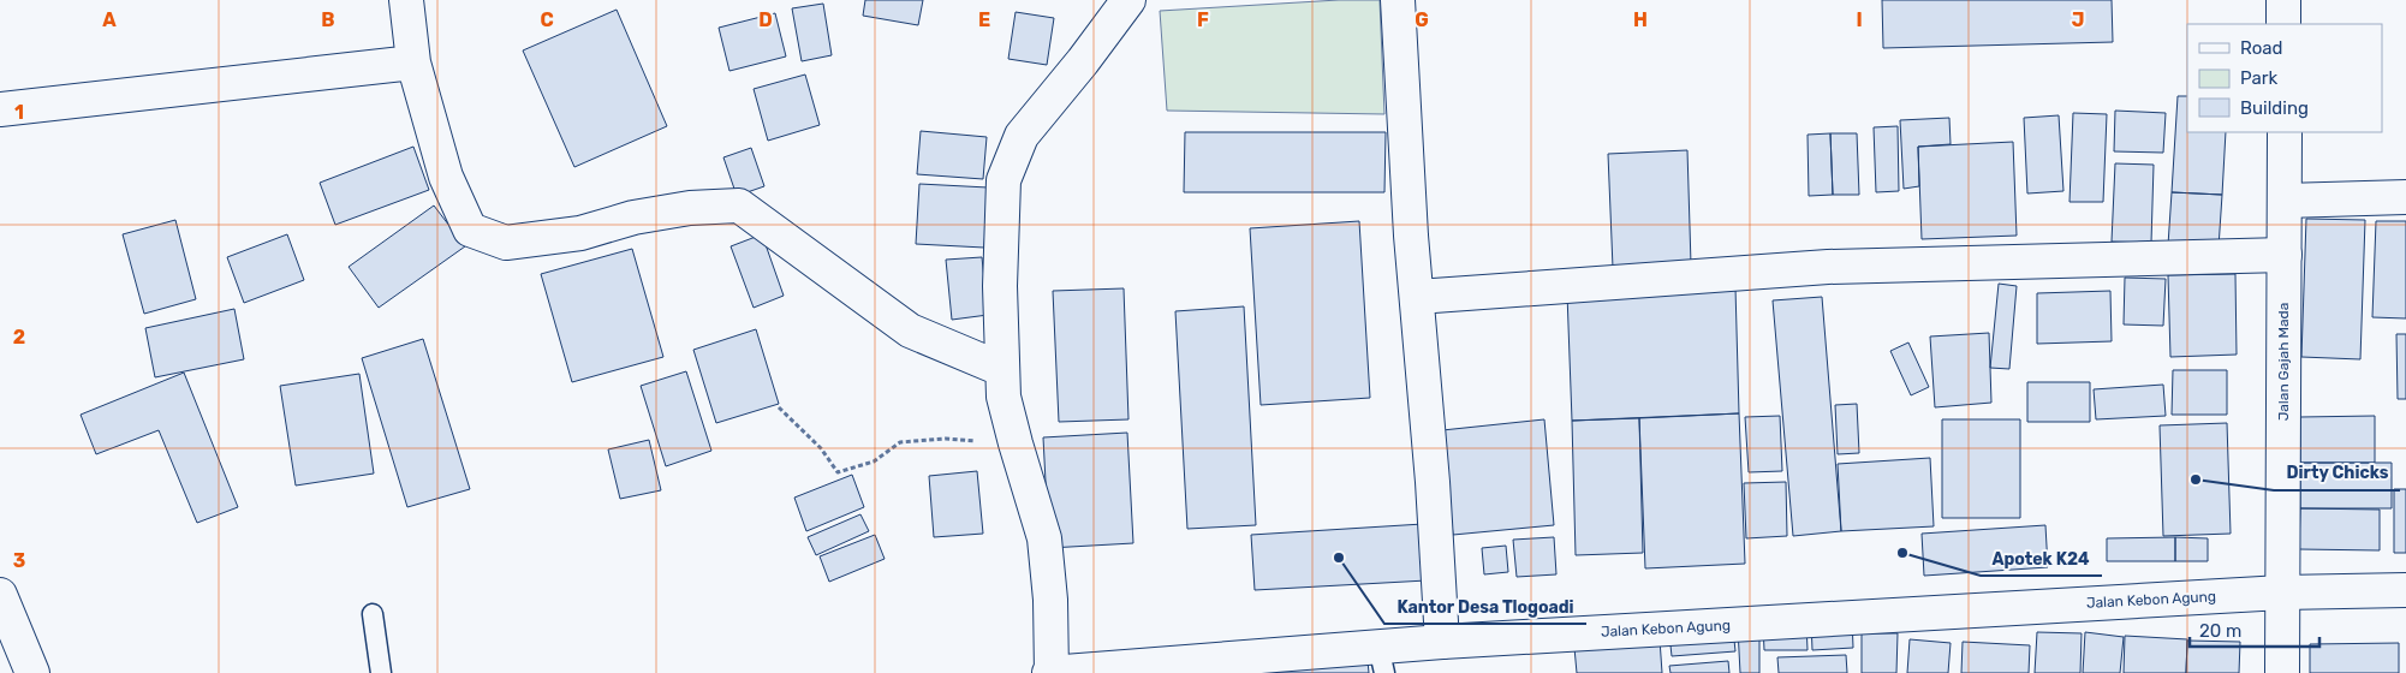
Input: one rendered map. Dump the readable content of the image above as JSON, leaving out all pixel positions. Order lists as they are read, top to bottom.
{
  "streets": {
    "street": ["Jalan Gajah Mada", "Jalan Kebon Agung"]
  },
  "crossings": [
    ["Jalan Gajah Mada", "Jalan Kebon Agung"]
  ],
  "places": ["Dirty Chicks", "Apotek K24", "Kantor Desa Tlogoadi"],
  "legend": ["Road", "Park", "Building"],
  "scale_bar": "20 m",
  "grid": {
    "columns": [
      "A",
      "B",
      "C",
      "D",
      "E",
      "F",
      "G",
      "H",
      "I",
      "J"
    ],
    "rows": ["1", "2", "3"]
  }
}
